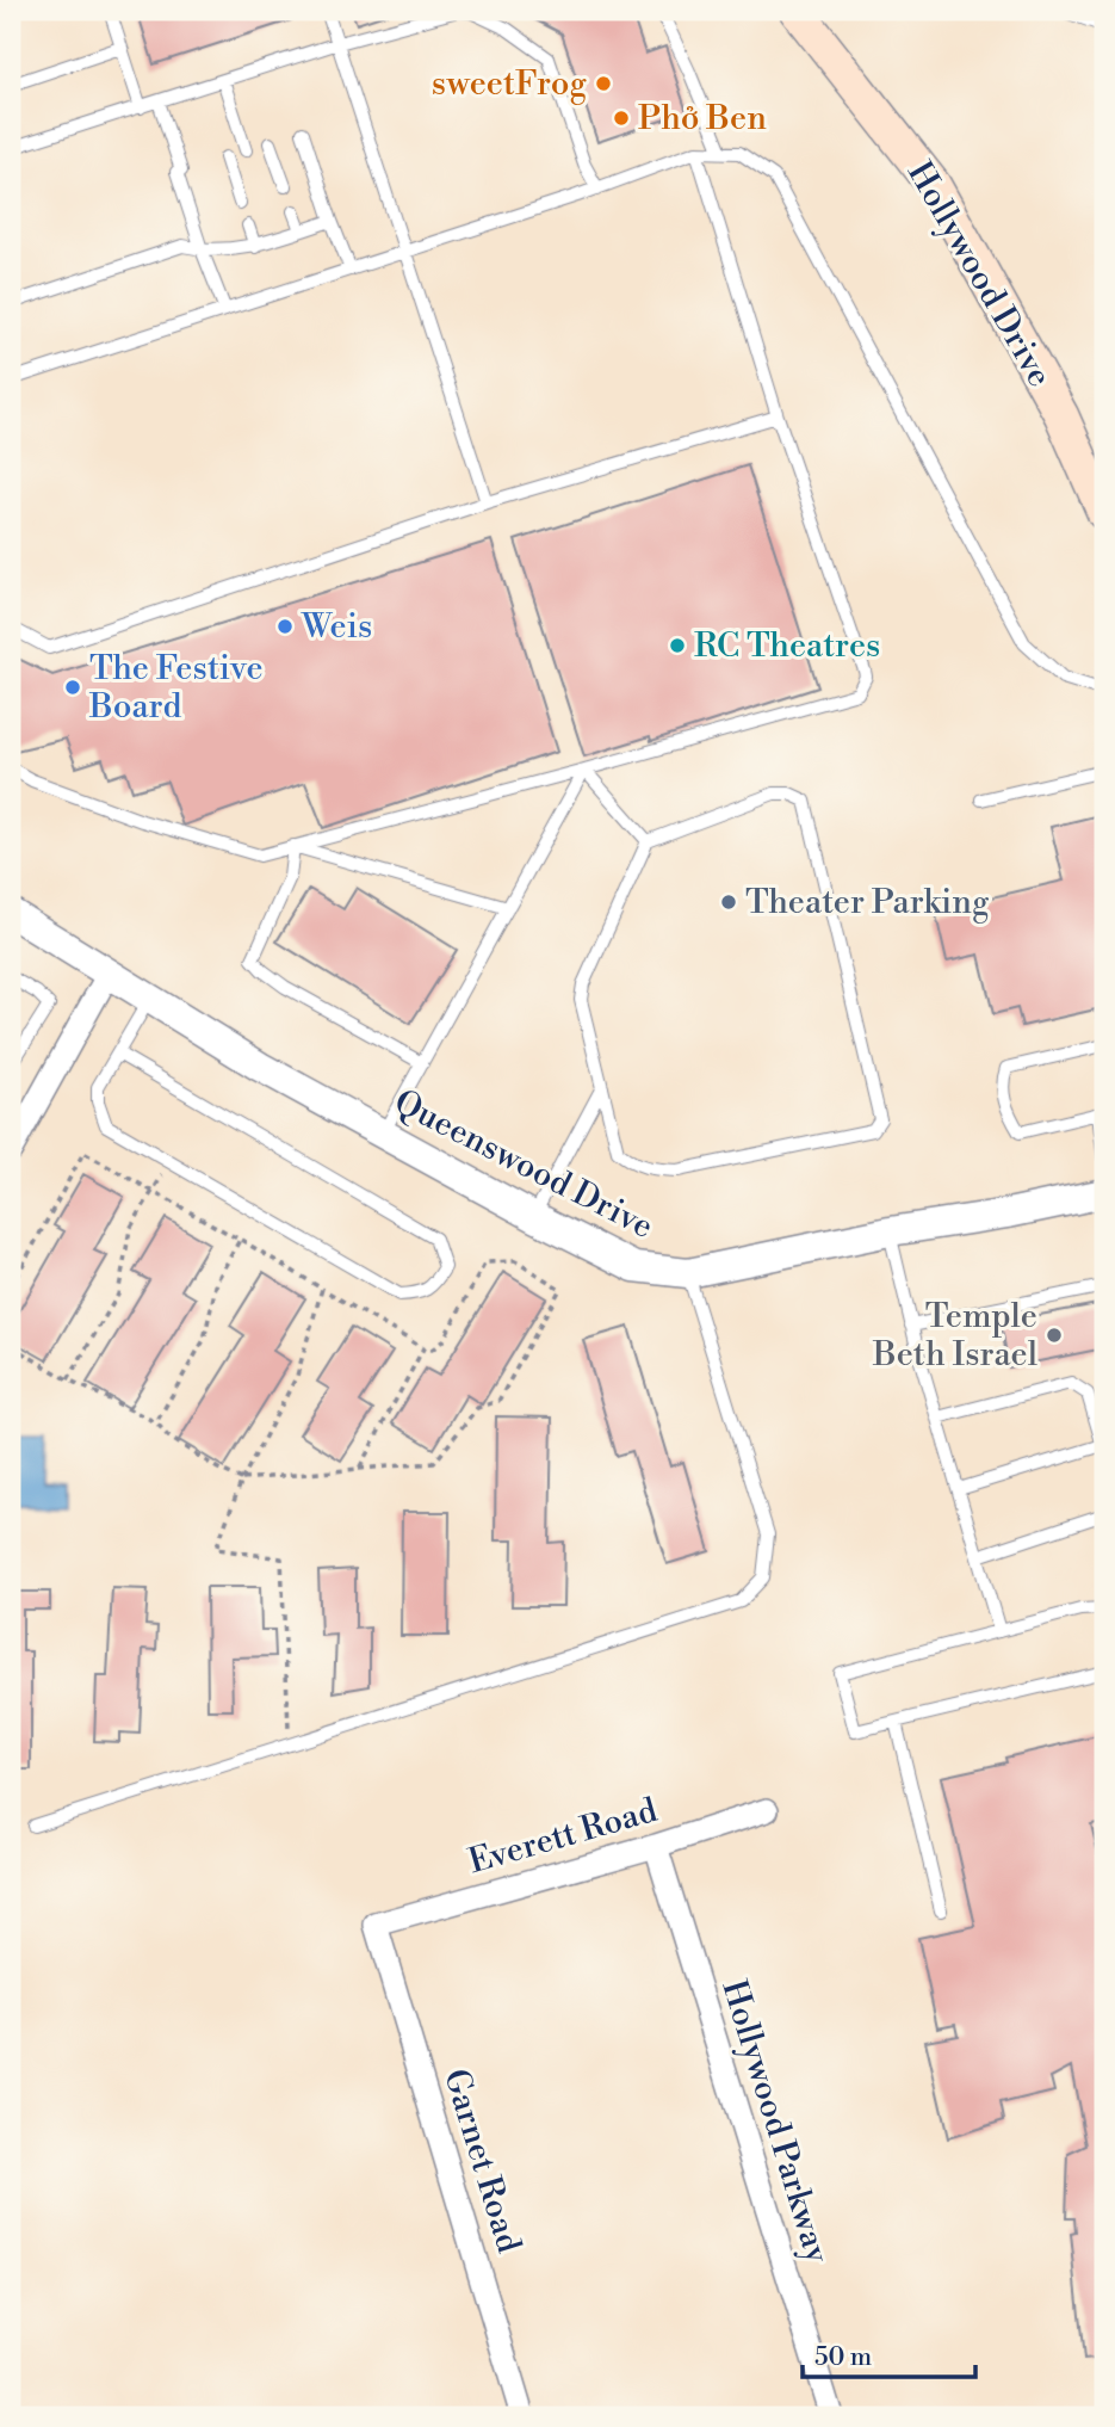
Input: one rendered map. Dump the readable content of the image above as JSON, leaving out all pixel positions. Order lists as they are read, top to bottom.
{
  "streets": {
    "main road": ["Hollywood Drive"],
    "street": [
      "Queenswood Drive",
      "Everett Road",
      "Hollywood Parkway",
      "Garnet Road"
    ]
  },
  "crossings": [
    ["Everett Road", "Hollywood Parkway"],
    ["Everett Road", "Garnet Road"]
  ],
  "places": [
    "sweetFrog",
    "Phở Ben",
    "Weis",
    "RC Theatres",
    "The Festive Board",
    "Theater Parking",
    "Temple Beth Israel"
  ],
  "scale_bar": "50 m"
}
